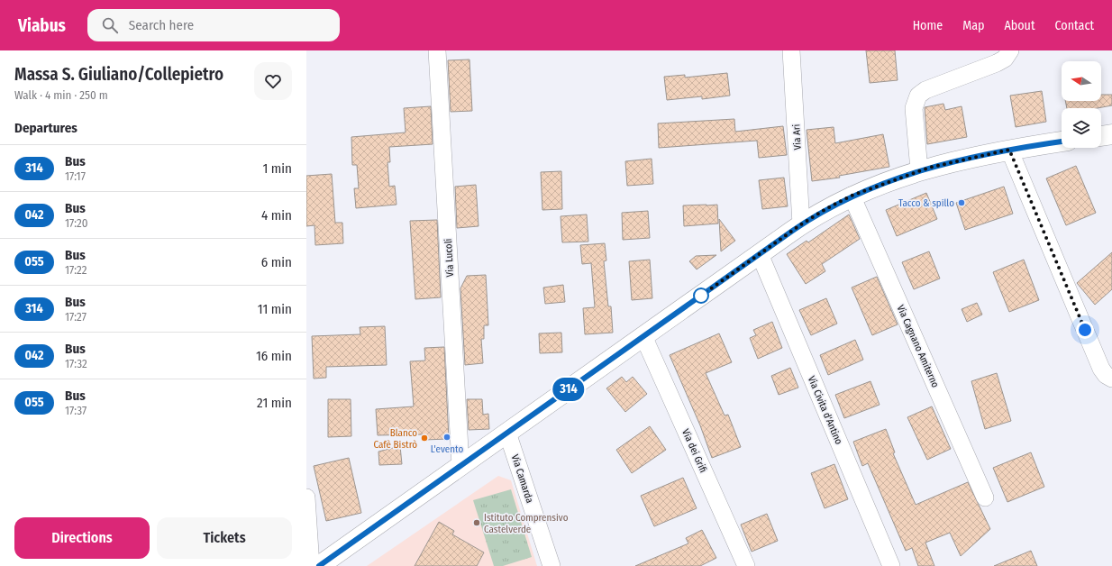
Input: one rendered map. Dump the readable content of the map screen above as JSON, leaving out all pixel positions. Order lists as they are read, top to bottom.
{
  "streets": {
    "street": [
      "Via Ari",
      "Via Lucoli",
      "Via Cagnano Amiterno",
      "Via Civita d'Antino",
      "Via dei Grifi",
      "Via Camarda"
    ]
  },
  "places": [
    "Tacco & spillo",
    "L'evento",
    "Blanco Cafè Bistrò",
    "Istituto Comprensivo Castelverde"
  ],
  "lines": ["bus line 314"],
  "north": "left",
  "page": {
    "header": "Viabus",
    "search": "Search here",
    "nav": [
      "Home",
      "Map",
      "About",
      "Contact"
    ],
    "heading": [
      ["Massa S. Giuliano/Collepietro", "Walk · 4 min · 250 m"],
      "Departures"
    ],
    "on_map": "314",
    "list": [
      {
        "mark": "314",
        "name": "Bus",
        "note": "17:17",
        "value": "1 min"
      },
      {
        "mark": "042",
        "name": "Bus",
        "note": "17:20",
        "value": "4 min"
      },
      {
        "mark": "055",
        "name": "Bus",
        "note": "17:22",
        "value": "6 min"
      },
      {
        "mark": "314",
        "name": "Bus",
        "note": "17:27",
        "value": "11 min"
      },
      {
        "mark": "042",
        "name": "Bus",
        "note": "17:32",
        "value": "16 min"
      },
      {
        "mark": "055",
        "name": "Bus",
        "note": "17:37",
        "value": "21 min"
      }
    ],
    "buttons": ["Directions", "Tickets"]
  }
}
